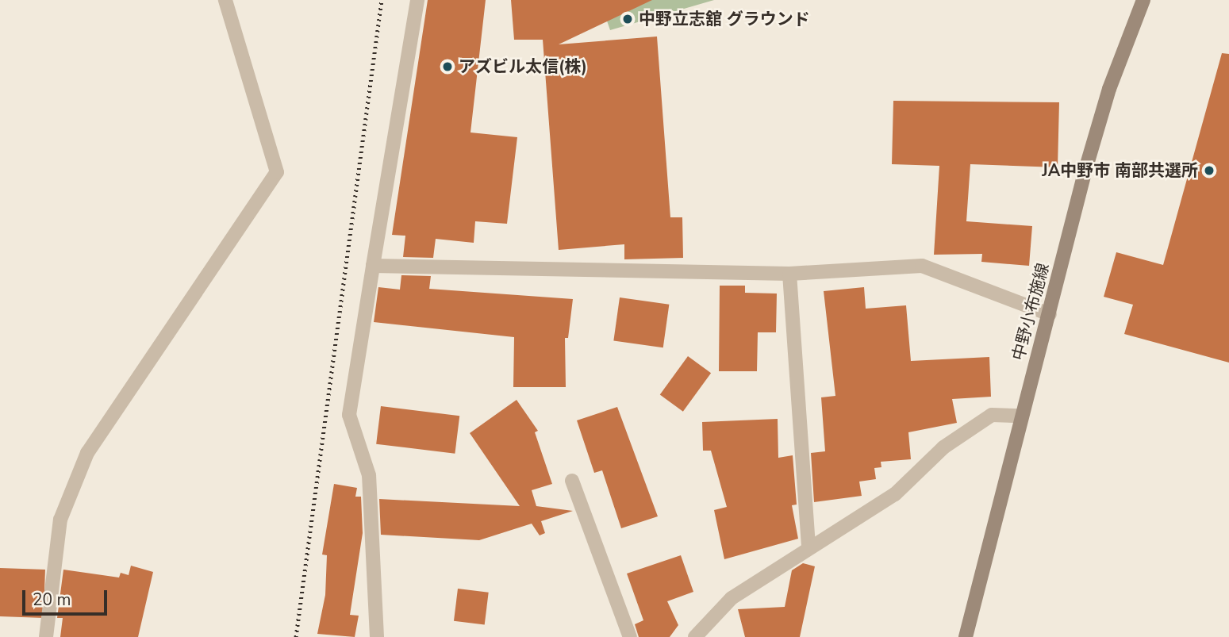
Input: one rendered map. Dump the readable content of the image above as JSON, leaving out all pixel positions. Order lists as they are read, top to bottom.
{
  "streets": {
    "main road": ["中野小布施線"]
  },
  "places": ["中野立志舘 グラウンド", "アズビル太信(株)", "JA中野市 南部共選所"],
  "scale_bar": "20 m"
}
